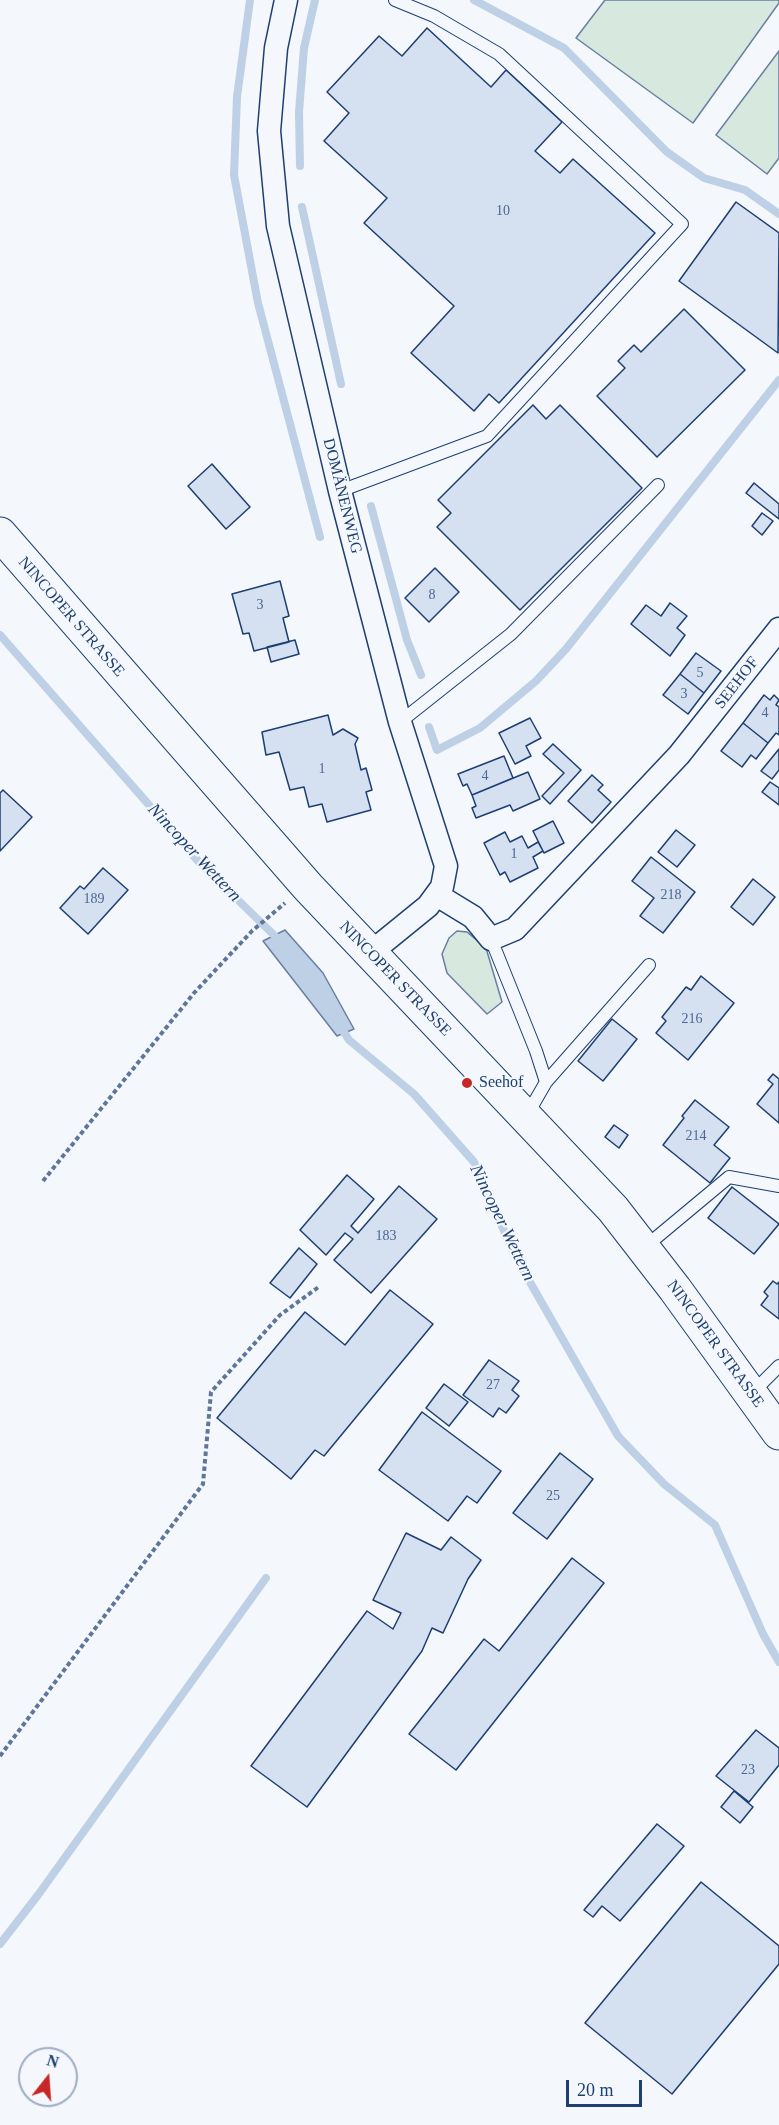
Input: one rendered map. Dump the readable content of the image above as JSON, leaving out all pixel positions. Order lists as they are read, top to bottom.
{
  "streets": {
    "main road": ["NINCOPER STRASSE"],
    "street": ["DOMÄNENWEG", "SEEHOF"]
  },
  "crossings": [
    ["DOMÄNENWEG", "NINCOPER STRASSE"]
  ],
  "water": ["Nincoper Wettern"],
  "places": ["Seehof"],
  "house_numbers": [
    "10",
    "8",
    "3",
    "5",
    "3",
    "4",
    "1",
    "4",
    "1",
    "218",
    "189",
    "216",
    "214",
    "183",
    "27",
    "25",
    "23"
  ],
  "scale_bar": "20 m",
  "north": "top"
}
